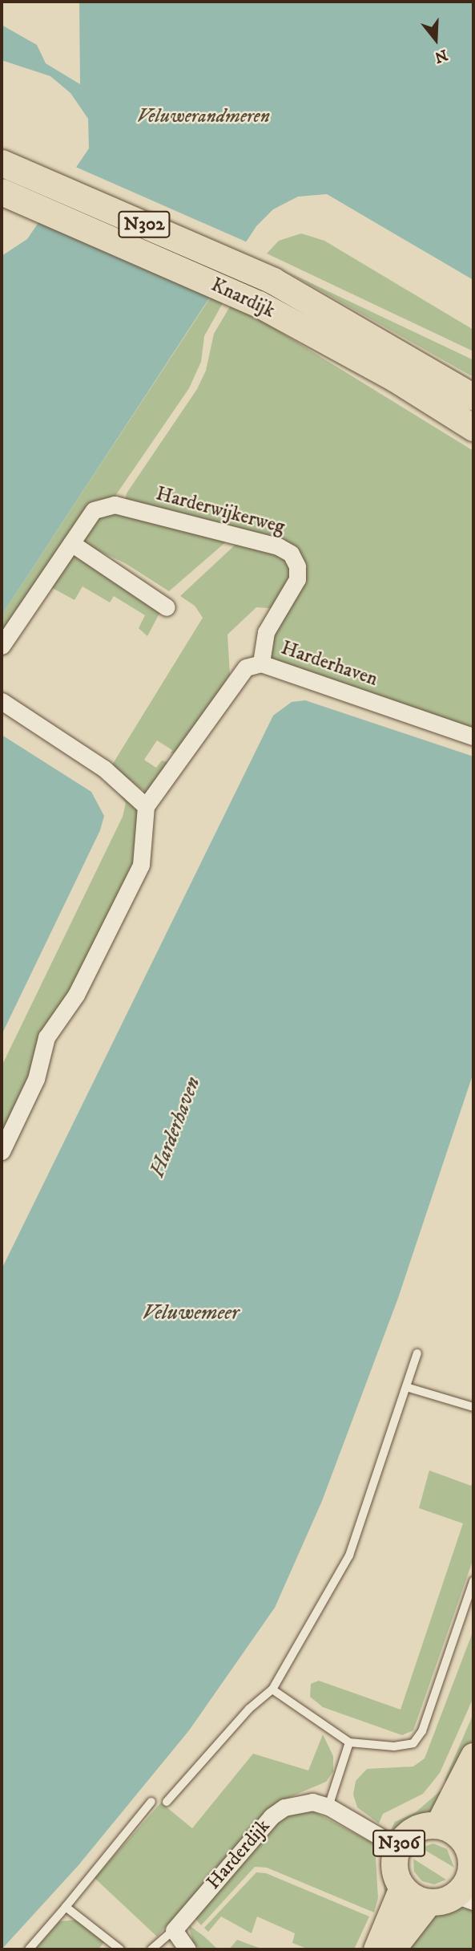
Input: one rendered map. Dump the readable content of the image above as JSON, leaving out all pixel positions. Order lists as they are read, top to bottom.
{
  "streets": {
    "main road": ["N302", "Knardijk", "N306"],
    "street": ["Harderwijkerweg", "Harderhaven", "Harderdijk"]
  },
  "crossings": [
    ["Harderwijkerweg", "Harderhaven"],
    ["N306", "Harderdijk"]
  ],
  "water": ["Harderhaven", "Veluwemeer"],
  "parks": ["Veluwerandmeren"],
  "north": "bottom"
}
